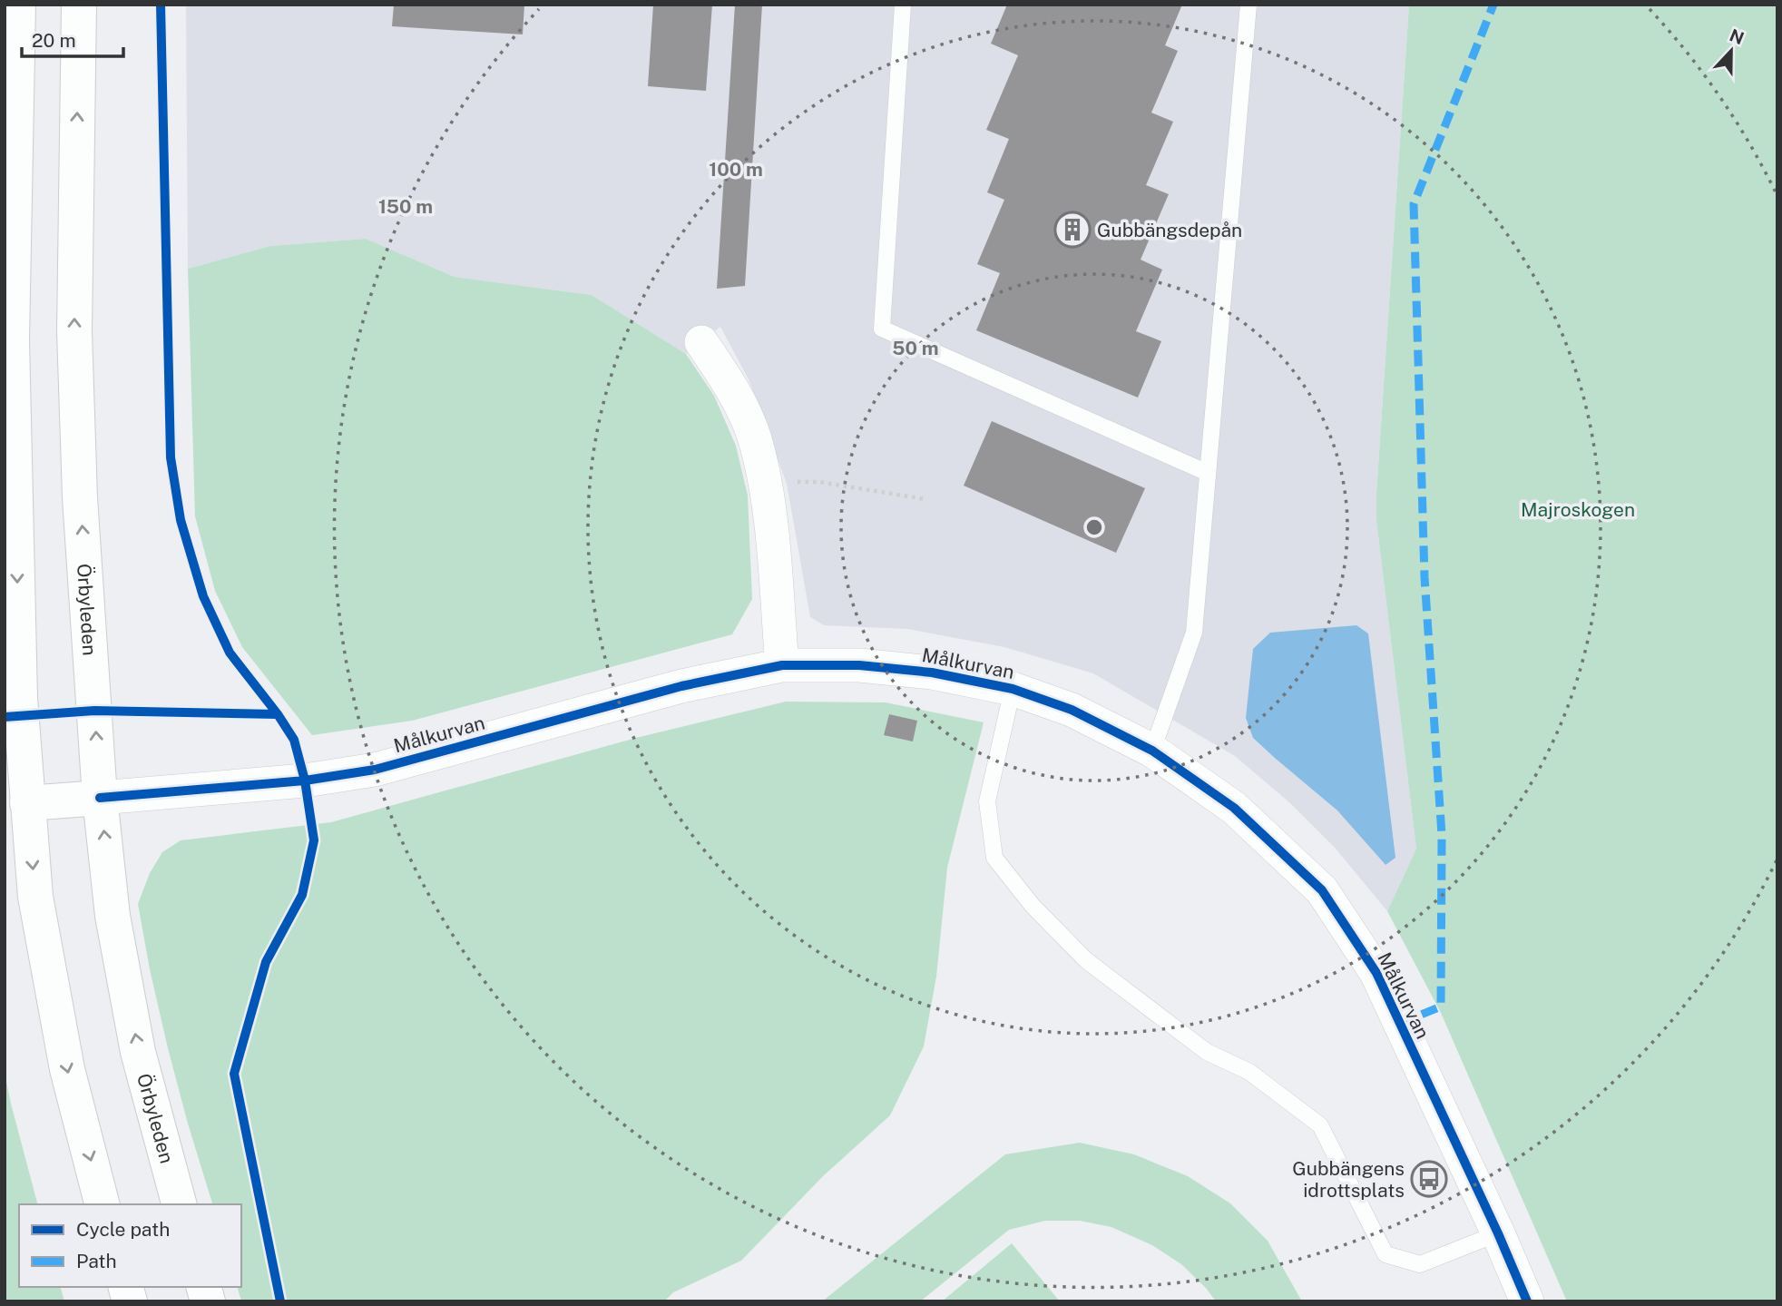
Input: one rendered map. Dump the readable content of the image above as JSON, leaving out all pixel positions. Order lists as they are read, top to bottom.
{
  "streets": {
    "main road": ["Örbyleden"],
    "street": ["Målkurvan"]
  },
  "crossings": [
    ["Örbyleden", "Målkurvan"]
  ],
  "parks": ["Majroskogen"],
  "places": {
    "building": ["Gubbängsdepån"],
    "bus stop": ["Gubbängens idrottsplats"]
  },
  "legend": ["Cycle path", "Path"],
  "scale_bar": "20 m",
  "north": "top",
  "rings": ["100 m", "150 m", "50 m"]
}
